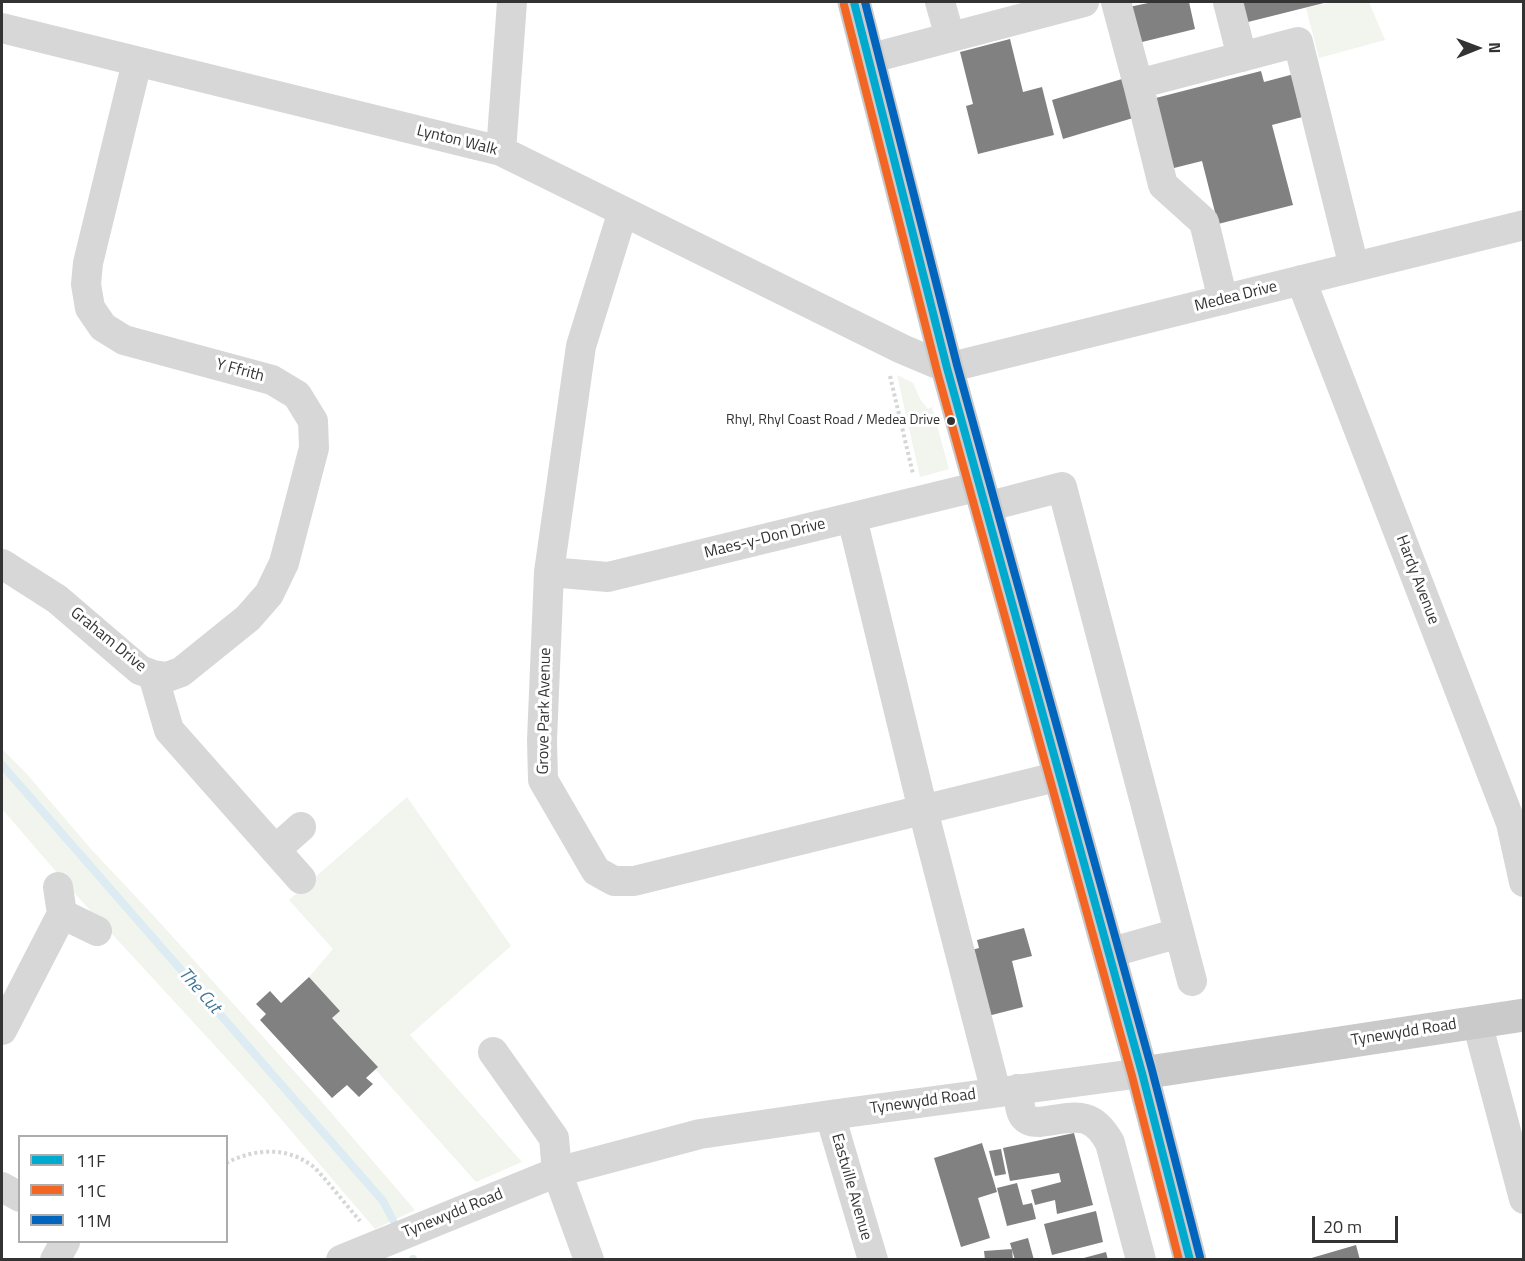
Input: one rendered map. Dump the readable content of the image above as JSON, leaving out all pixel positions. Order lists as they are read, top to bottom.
{
  "streets": {
    "main road": ["Tynewydd Road"],
    "street": [
      "Lynton Walk",
      "Medea Drive",
      "Y Ffrith",
      "Maes-y-Don Drive",
      "Hardy Avenue",
      "Graham Drive",
      "Grove Park Avenue",
      "Eastville Avenue"
    ]
  },
  "crossings": [
    ["Lynton Walk", "Medea Drive"],
    ["Lynton Walk", "Y Ffrith"],
    ["Lynton Walk", "Grove Park Avenue"],
    ["Medea Drive", "Hardy Avenue"],
    ["Y Ffrith", "Graham Drive"],
    ["Maes-y-Don Drive", "Grove Park Avenue"],
    ["Tynewydd Road", "Eastville Avenue"]
  ],
  "water": ["The Cut"],
  "places": ["Rhyl, Rhyl Coast Road / Medea Drive"],
  "lines": ["transit line 11F", "transit line 11M", "transit line 11C"],
  "legend": ["11F", "11C", "11M"],
  "scale_bar": "20 m",
  "north": "right"
}
